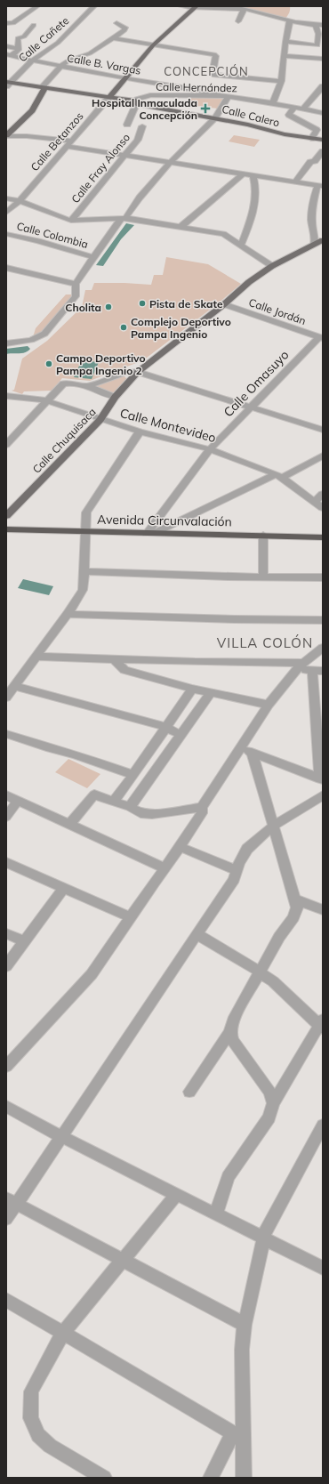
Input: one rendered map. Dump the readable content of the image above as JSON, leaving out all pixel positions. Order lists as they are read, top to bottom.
{
  "streets": {
    "highway": ["Avenida Circunvalación"],
    "main road": [
      "Calle Hernández",
      "Calle Calero",
      "Calle Betanzos",
      "Calle Chuquisaca"
    ],
    "street": [
      "Calle Cañete",
      "Calle B. Vargas",
      "Calle Fray Alonso",
      "Calle Colombia",
      "Calle Jordán",
      "Calle Omasuyo",
      "Calle Montevideo"
    ]
  },
  "crossings": [
    ["Calle Cañete", "Calle B. Vargas"],
    ["Calle Cañete", "Calle Hernández"],
    ["Calle B. Vargas", "Calle Hernández"],
    ["Calle B. Vargas", "Calle Betanzos"],
    ["Calle Hernández", "Calle Calero"],
    ["Calle Hernández", "Calle Betanzos"],
    ["Calle Hernández", "Calle Fray Alonso"],
    ["Calle Calero", "Calle Fray Alonso"],
    ["Calle Jordán", "Calle Omasuyo"],
    ["Calle Jordán", "Calle Chuquisaca"],
    ["Calle Omasuyo", "Calle Montevideo"],
    ["Calle Omasuyo", "Avenida Circunvalación"],
    ["Calle Montevideo", "Calle Chuquisaca"]
  ],
  "districts": ["CONCEPCIÓN", "VILLA COLÓN"],
  "places": {
    "health": ["Hospital Inmaculada Concepción"],
    "other": [
      "Pista de Skate",
      "Cholita",
      "Complejo Deportivo Pampa Ingenio",
      "Campo Deportivo Pampa Ingenio 2"
    ]
  }
}
